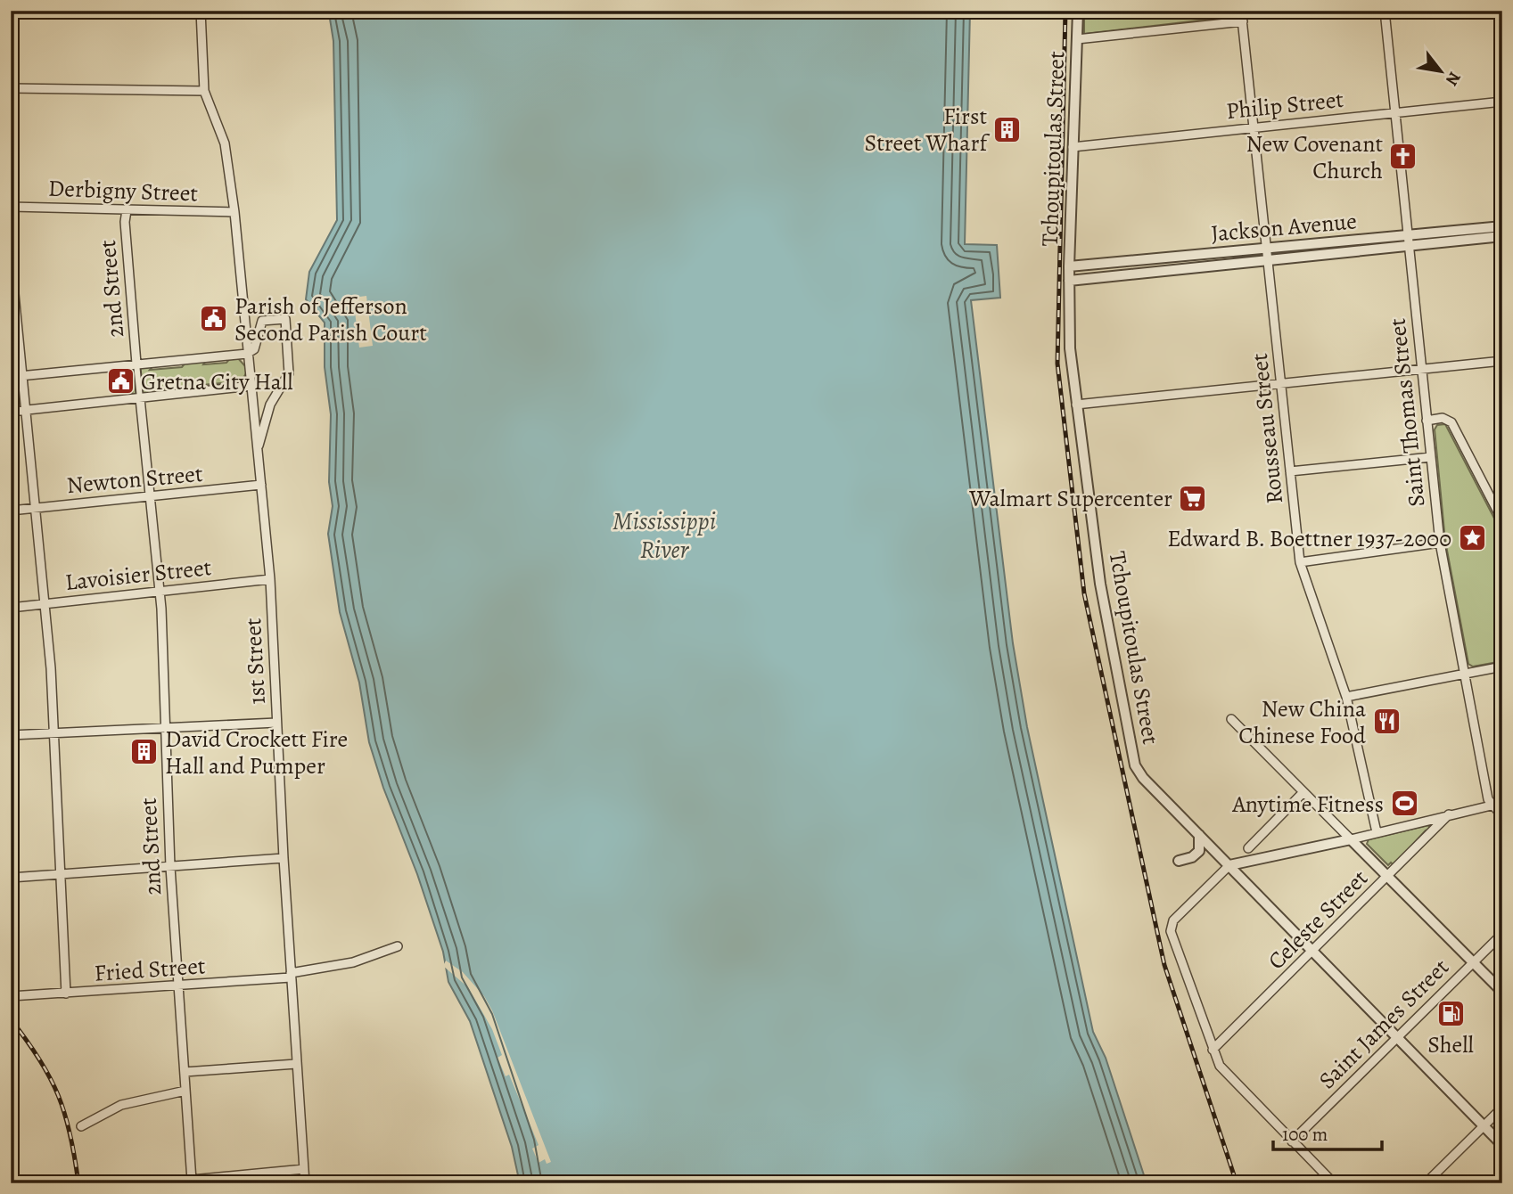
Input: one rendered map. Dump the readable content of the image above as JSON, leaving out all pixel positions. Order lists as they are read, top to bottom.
{
  "streets": {
    "street": [
      "Philip Street",
      "Tchoupitoulas Street",
      "Derbigny Street",
      "Jackson Avenue",
      "2nd Street",
      "Saint Thomas Street",
      "Rousseau Street",
      "Newton Street",
      "Lavoisier Street",
      "1st Street",
      "Celeste Street",
      "Fried Street",
      "Saint James Street"
    ]
  },
  "crossings": [
    ["Philip Street", "Tchoupitoulas Street"],
    ["Philip Street", "Saint Thomas Street"],
    ["Philip Street", "Rousseau Street"],
    ["Tchoupitoulas Street", "Jackson Avenue"],
    ["Tchoupitoulas Street", "Celeste Street"],
    ["Tchoupitoulas Street", "Saint James Street"],
    ["Derbigny Street", "2nd Street"],
    ["Derbigny Street", "1st Street"],
    ["Jackson Avenue", "Saint Thomas Street"],
    ["Jackson Avenue", "Rousseau Street"],
    ["2nd Street", "Newton Street"],
    ["2nd Street", "Lavoisier Street"],
    ["2nd Street", "Fried Street"],
    ["Newton Street", "1st Street"],
    ["Lavoisier Street", "1st Street"],
    ["1st Street", "Fried Street"]
  ],
  "water": ["Mississippi River"],
  "places": {
    "building": ["First Street Wharf", "David Crockett Fire Hall and Pumper"],
    "church": ["New Covenant Church"],
    "public building": ["Parish of Jefferson Second Parish Court", "Gretna City Hall"],
    "supermarket": ["Walmart Supercenter"],
    "place": ["Edward B. Boettner 1937-2000"],
    "restaurant": ["New China Chinese Food"],
    "sports": ["Anytime Fitness"],
    "fuel station": ["Shell"]
  },
  "scale_bar": "100 m",
  "north": "bottom right"
}
